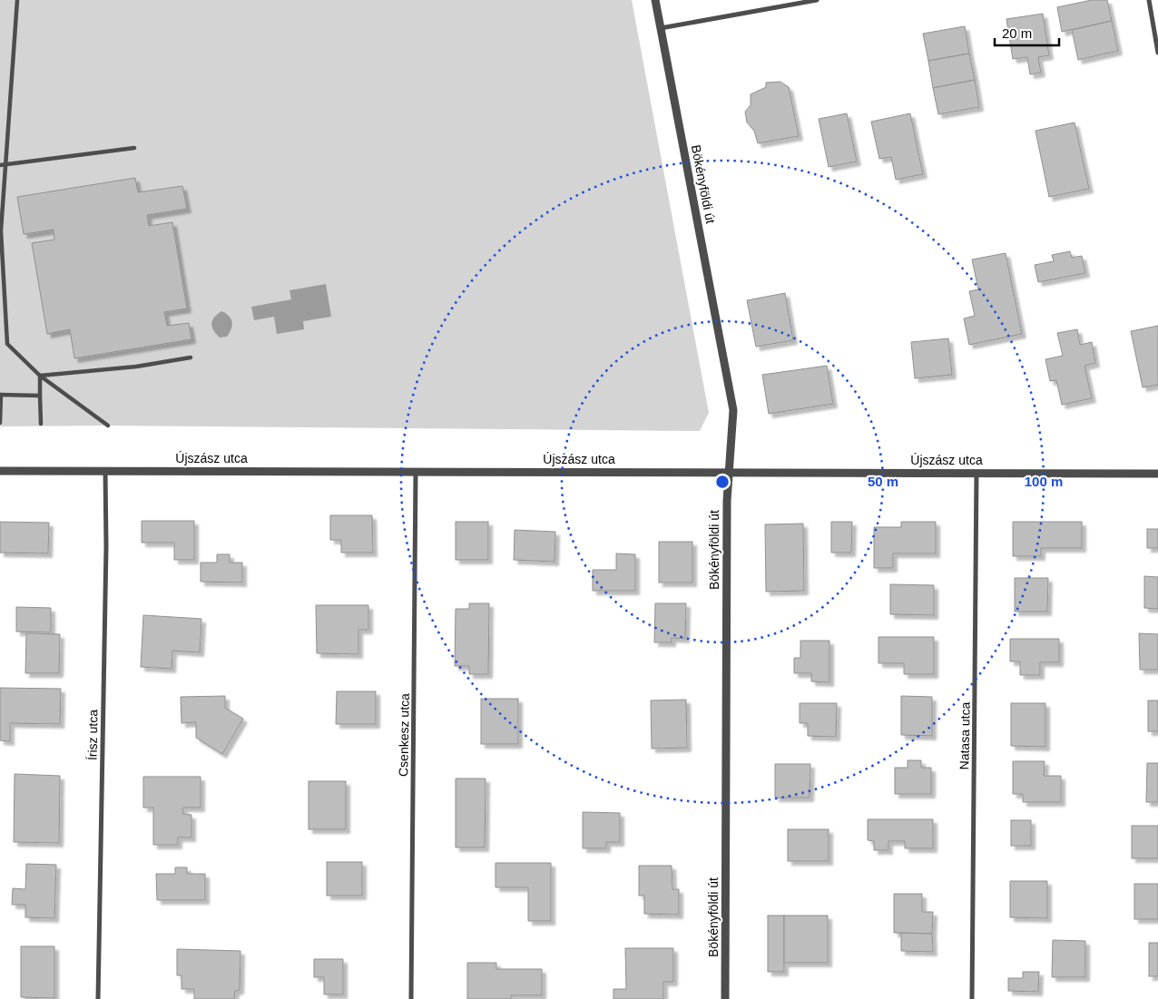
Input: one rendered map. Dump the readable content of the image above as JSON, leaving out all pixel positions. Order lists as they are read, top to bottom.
{
  "streets": {
    "street": [
      "Bökényföldi út",
      "Újszász utca",
      "Írisz utca",
      "Csenkesz utca",
      "Natasa utca"
    ]
  },
  "crossings": [
    ["Bökényföldi út", "Újszász utca"],
    ["Újszász utca", "Írisz utca"],
    ["Újszász utca", "Csenkesz utca"],
    ["Újszász utca", "Natasa utca"]
  ],
  "scale_bar": "20 m",
  "rings": ["50 m", "100 m"]
}
